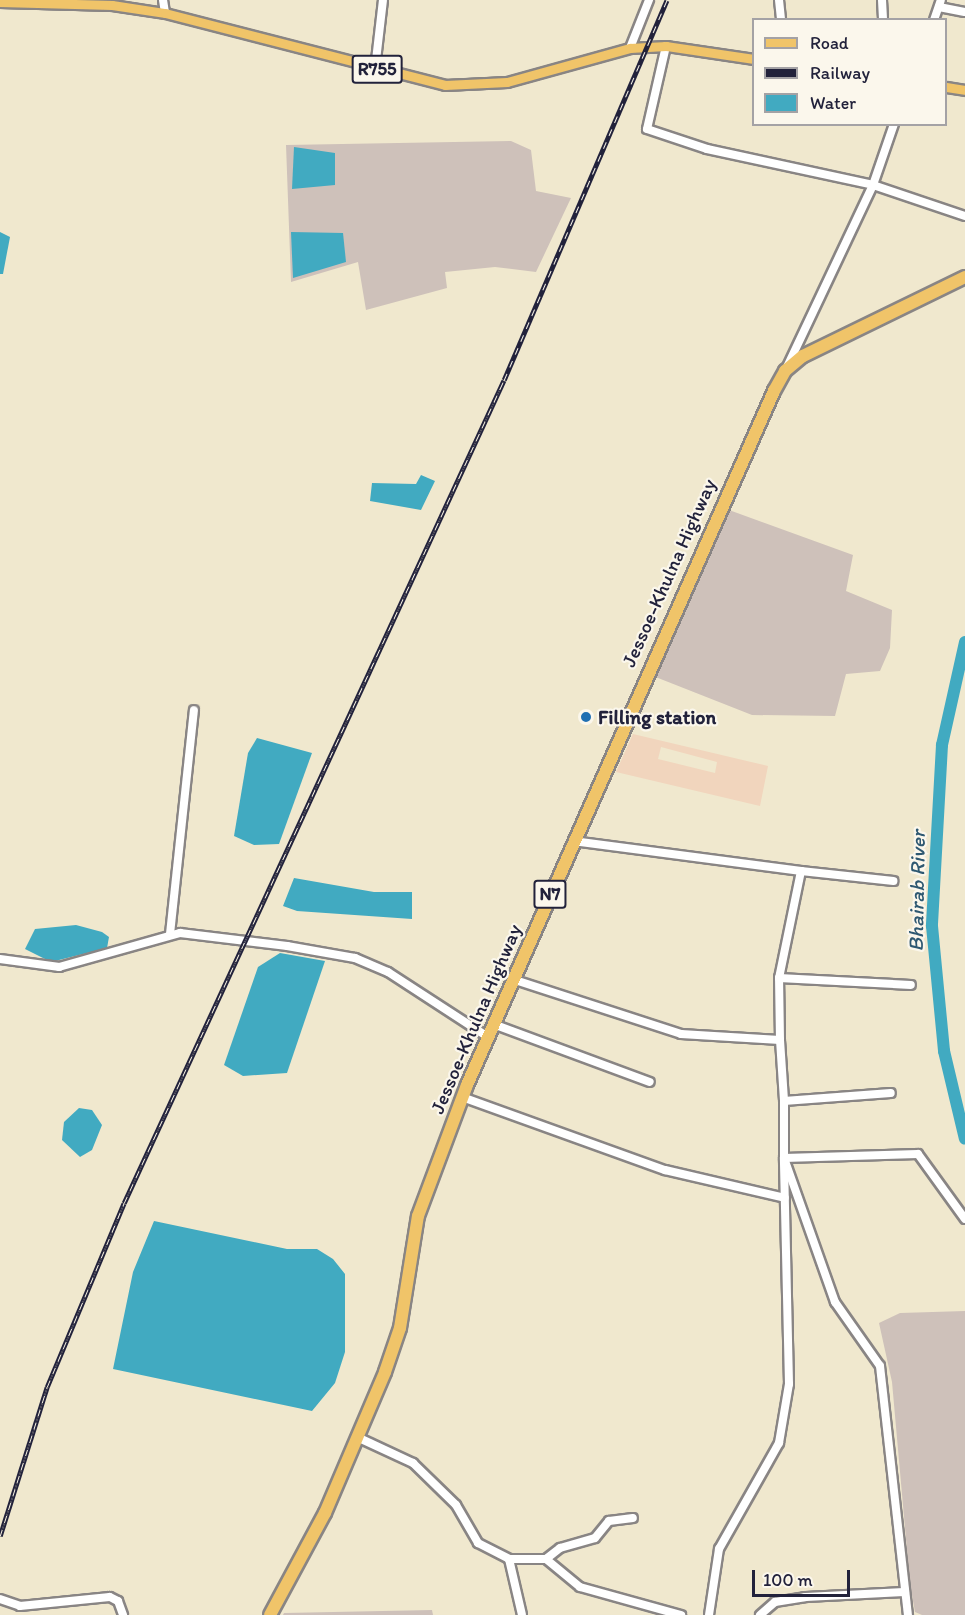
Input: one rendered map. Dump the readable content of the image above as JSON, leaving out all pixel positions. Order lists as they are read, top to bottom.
{
  "streets": {
    "highway": ["Jessoe-Khulna Highway", "N7"],
    "main road": ["R755"]
  },
  "water": ["Bhairab River"],
  "places": ["Filling station"],
  "legend": ["Road", "Railway", "Water"],
  "scale_bar": "100 m"
}
